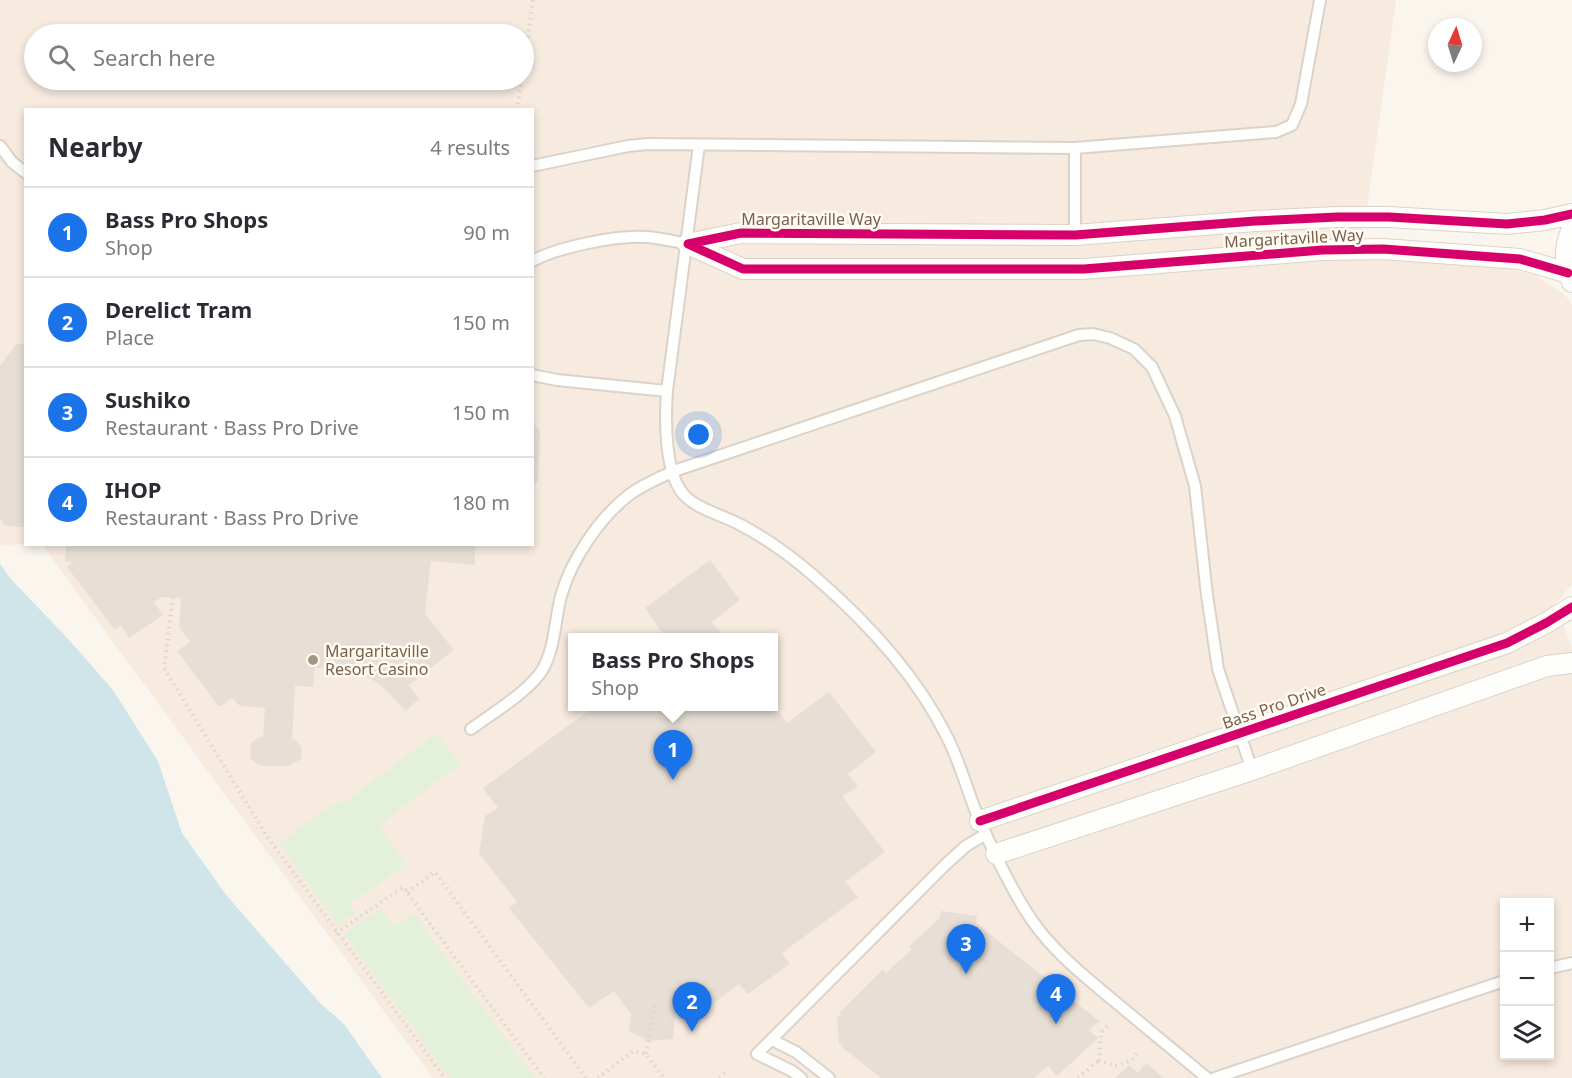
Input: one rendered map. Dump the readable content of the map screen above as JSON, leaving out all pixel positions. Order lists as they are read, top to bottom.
{
  "streets": {
    "street": ["Margaritaville Way", "Bass Pro Drive"]
  },
  "places": ["Margaritaville Resort Casino"],
  "north": "top",
  "page": {
    "search": "Search here",
    "heading": ["Nearby", "4 results"],
    "list": [
      {
        "mark": "1",
        "name": "Bass Pro Shops",
        "note": "Shop",
        "value": "90 m"
      },
      {
        "mark": "2",
        "name": "Derelict Tram",
        "note": "Place",
        "value": "150 m"
      },
      {
        "mark": "3",
        "name": "Sushiko",
        "note": "Restaurant · Bass Pro Drive",
        "value": "150 m"
      },
      {
        "mark": "4",
        "name": "IHOP",
        "note": "Restaurant · Bass Pro Drive",
        "value": "180 m"
      }
    ],
    "popup": ["Bass Pro Shops", "Shop"],
    "pins": [
      "1",
      "3",
      "4",
      "2"
    ],
    "map_buttons": ["+", "−"]
  }
}
